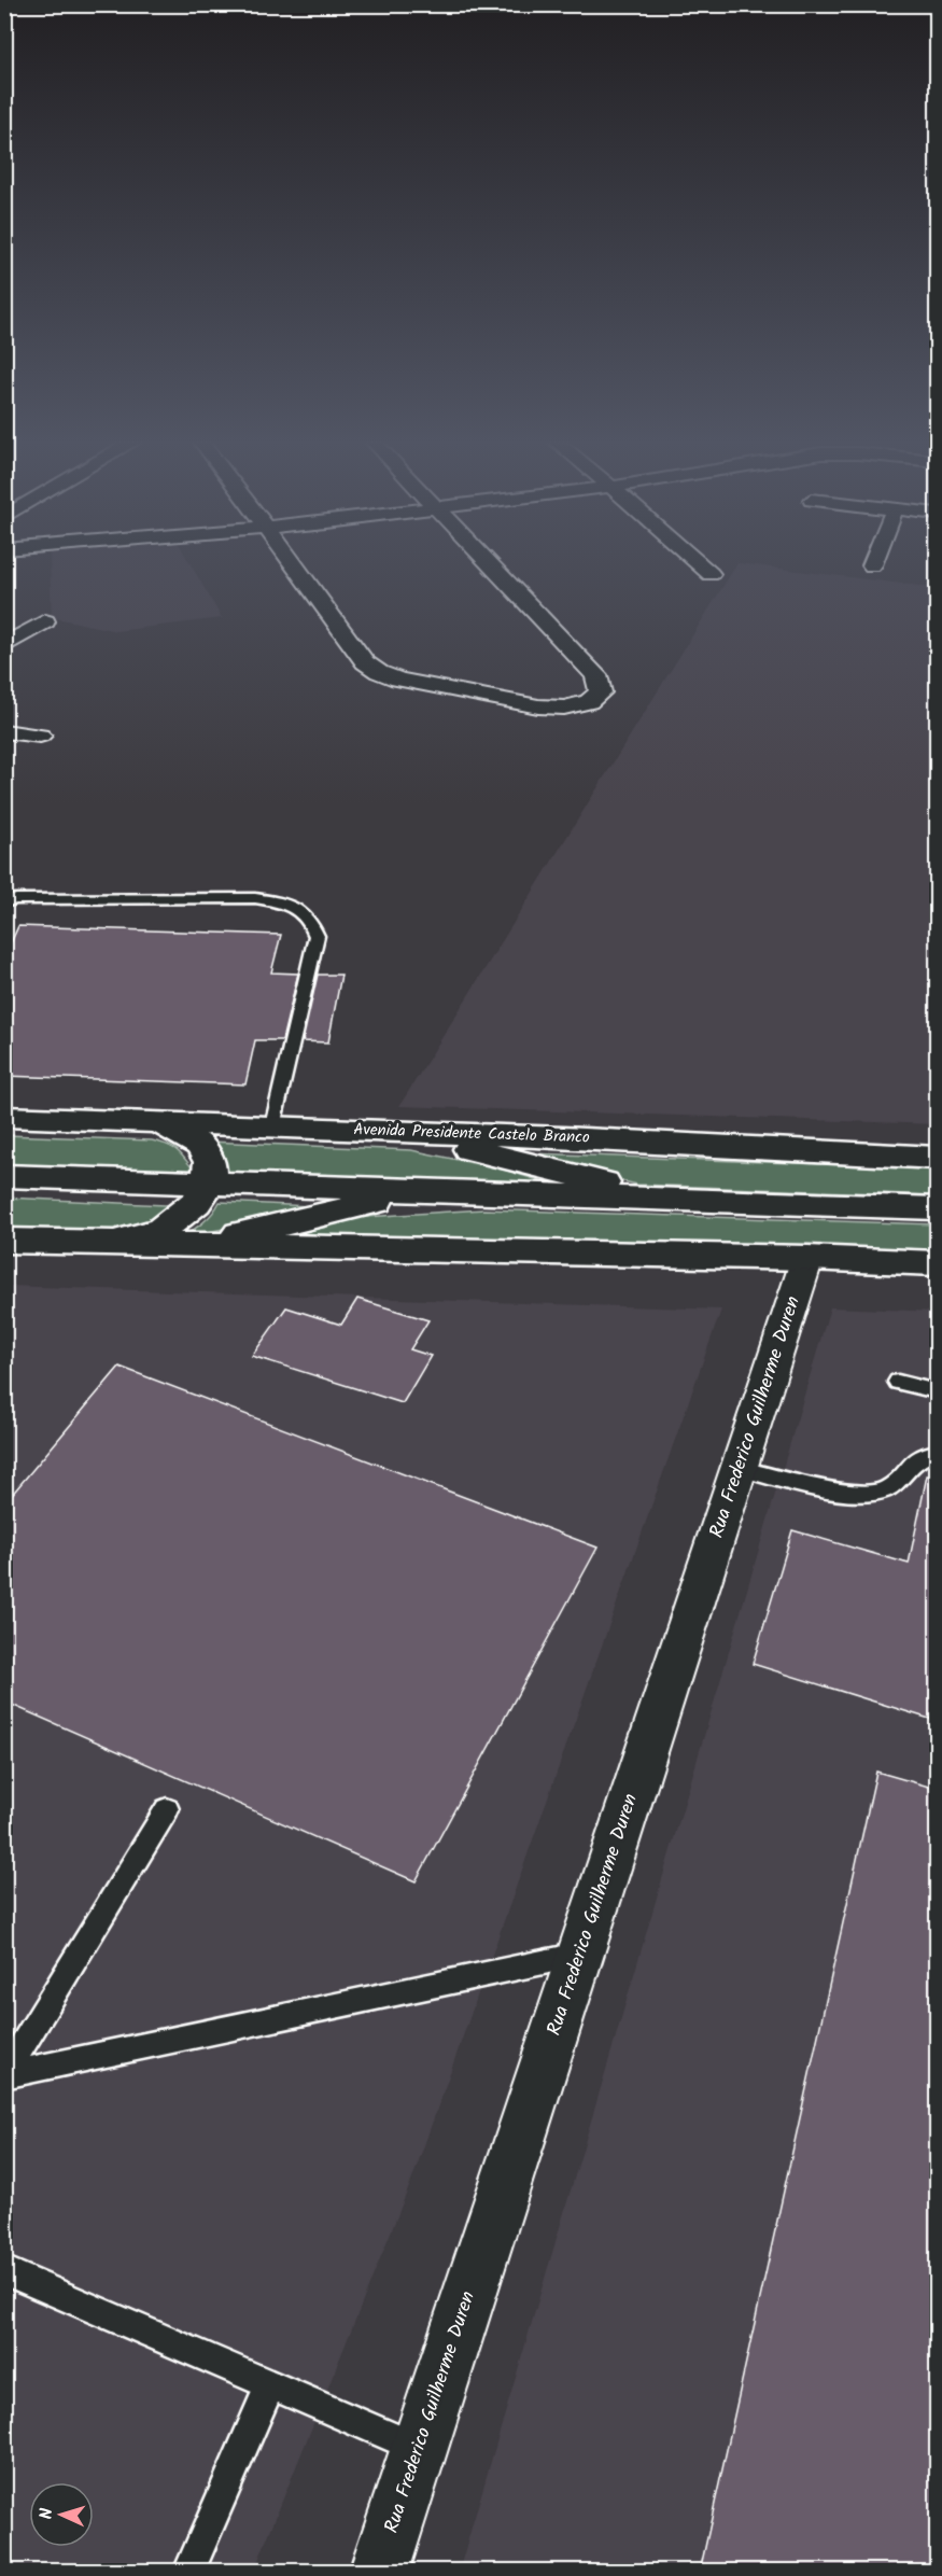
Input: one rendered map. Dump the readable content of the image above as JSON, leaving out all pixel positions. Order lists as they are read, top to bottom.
{
  "streets": {
    "main road": ["Avenida Presidente Castelo Branco"],
    "street": ["Rua Frederico Guilherme Duren"]
  },
  "north": "left"
}
